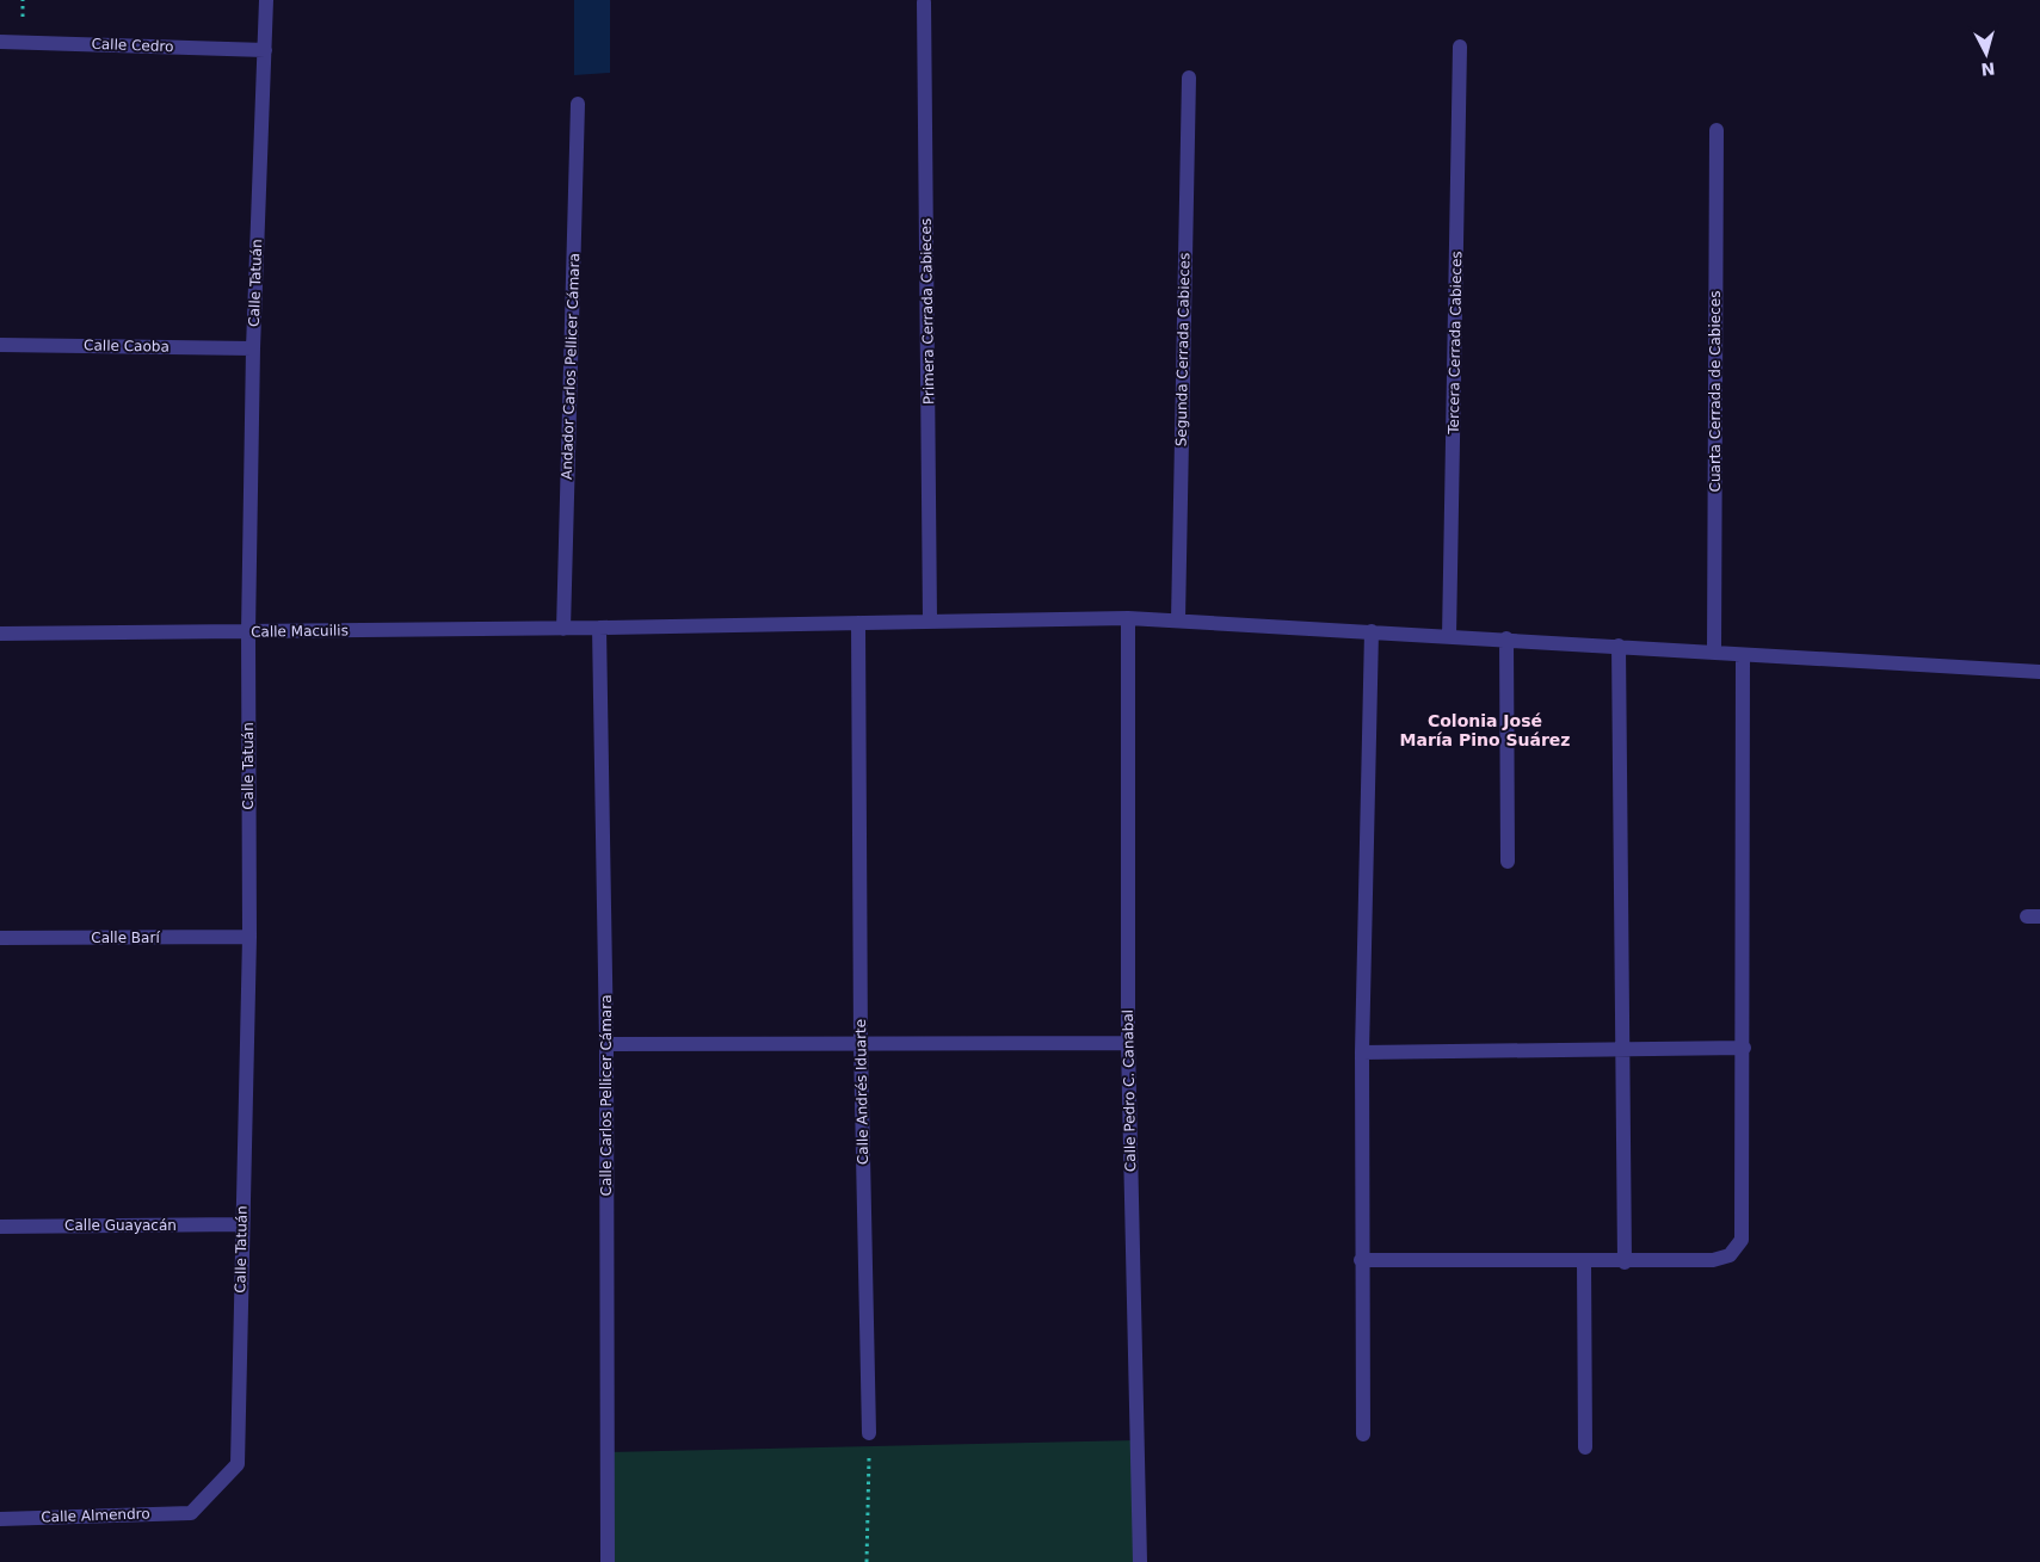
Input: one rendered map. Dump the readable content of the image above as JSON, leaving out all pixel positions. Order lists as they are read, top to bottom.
{
  "streets": {
    "street": [
      "Calle Cedro",
      "Calle Tatuán",
      "Primera Cerrada Cabieces",
      "Tercera Cerrada Cabieces",
      "Calle Caoba",
      "Segunda Cerrada Cabieces",
      "Andador Carlos Pellicer Cámara",
      "Cuarta Cerrada de Cabieces",
      "Calle Macuilis",
      "Calle Barí",
      "Calle Pedro C. Canabal",
      "Calle Andrés Iduarte",
      "Calle Carlos Pellicer Cámara",
      "Calle Guayacán",
      "Calle Almendro"
    ]
  },
  "crossings": [
    ["Calle Cedro", "Calle Tatuán"],
    ["Calle Tatuán", "Calle Caoba"],
    ["Calle Tatuán", "Calle Macuilis"],
    ["Calle Tatuán", "Calle Barí"],
    ["Calle Tatuán", "Calle Guayacán"],
    ["Calle Tatuán", "Calle Almendro"],
    ["Primera Cerrada Cabieces", "Calle Macuilis"],
    ["Tercera Cerrada Cabieces", "Calle Macuilis"],
    ["Segunda Cerrada Cabieces", "Calle Macuilis"],
    ["Andador Carlos Pellicer Cámara", "Calle Macuilis"],
    ["Cuarta Cerrada de Cabieces", "Calle Macuilis"],
    ["Calle Macuilis", "Calle Pedro C. Canabal"],
    ["Calle Macuilis", "Calle Andrés Iduarte"],
    ["Calle Macuilis", "Calle Carlos Pellicer Cámara"]
  ],
  "districts": ["Colonia José María Pino Suárez"],
  "north": "bottom"
}
